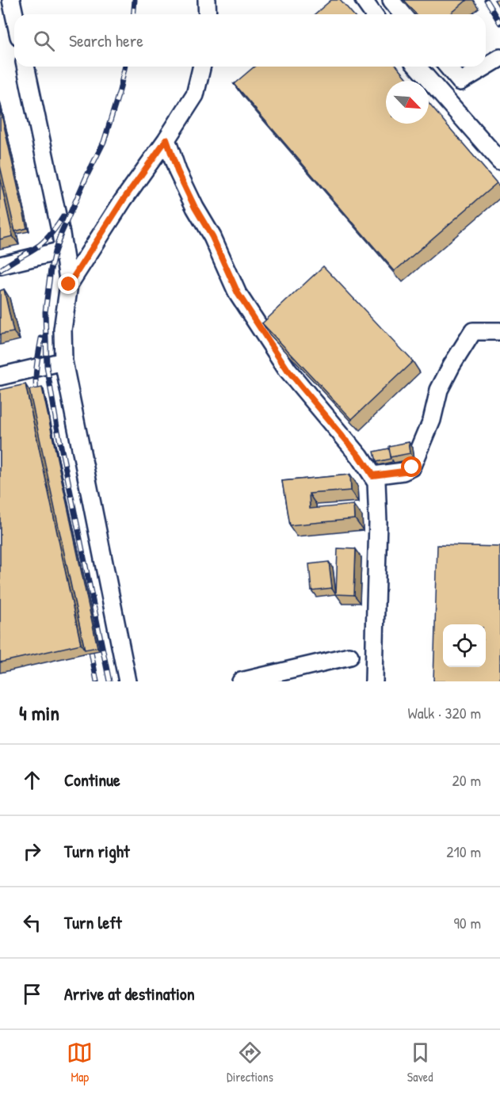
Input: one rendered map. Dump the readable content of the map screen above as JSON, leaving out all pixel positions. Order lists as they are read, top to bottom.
{
  "north": "bottom right",
  "page": {
    "search": "Search here",
    "heading": ["4 min", "Walk · 320 m"],
    "list": [
      ["Continue", "20 m"],
      ["Turn right", "210 m"],
      ["Turn left", "90 m"],
      "Arrive at destination"
    ],
    "nav": ["Map", "Directions", "Saved"]
  }
}
